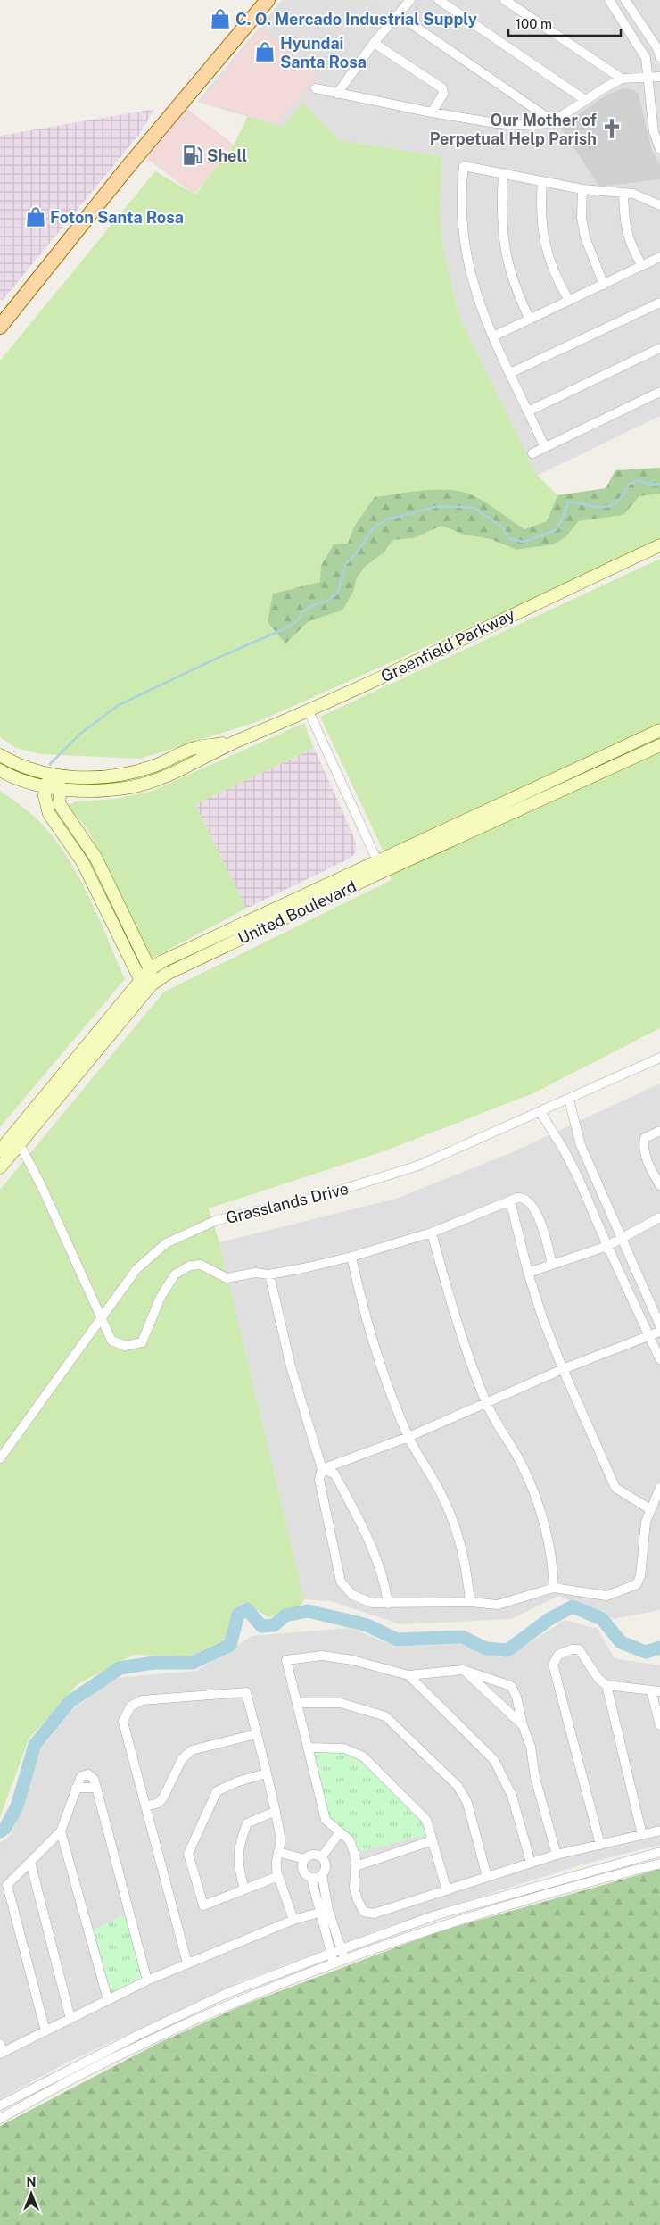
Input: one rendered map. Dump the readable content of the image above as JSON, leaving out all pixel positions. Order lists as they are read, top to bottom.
{
  "streets": {
    "main road": ["Greenfield Parkway", "United Boulevard"],
    "street": ["Grasslands Drive"]
  },
  "places": {
    "shop": ["C. O. Mercado Industrial Supply", "Hyundai Santa Rosa", "Foton Santa Rosa"],
    "church": ["Our Mother of Perpetual Help Parish"],
    "fuel station": ["Shell"]
  },
  "scale_bar": "100 m",
  "north": "top"
}
